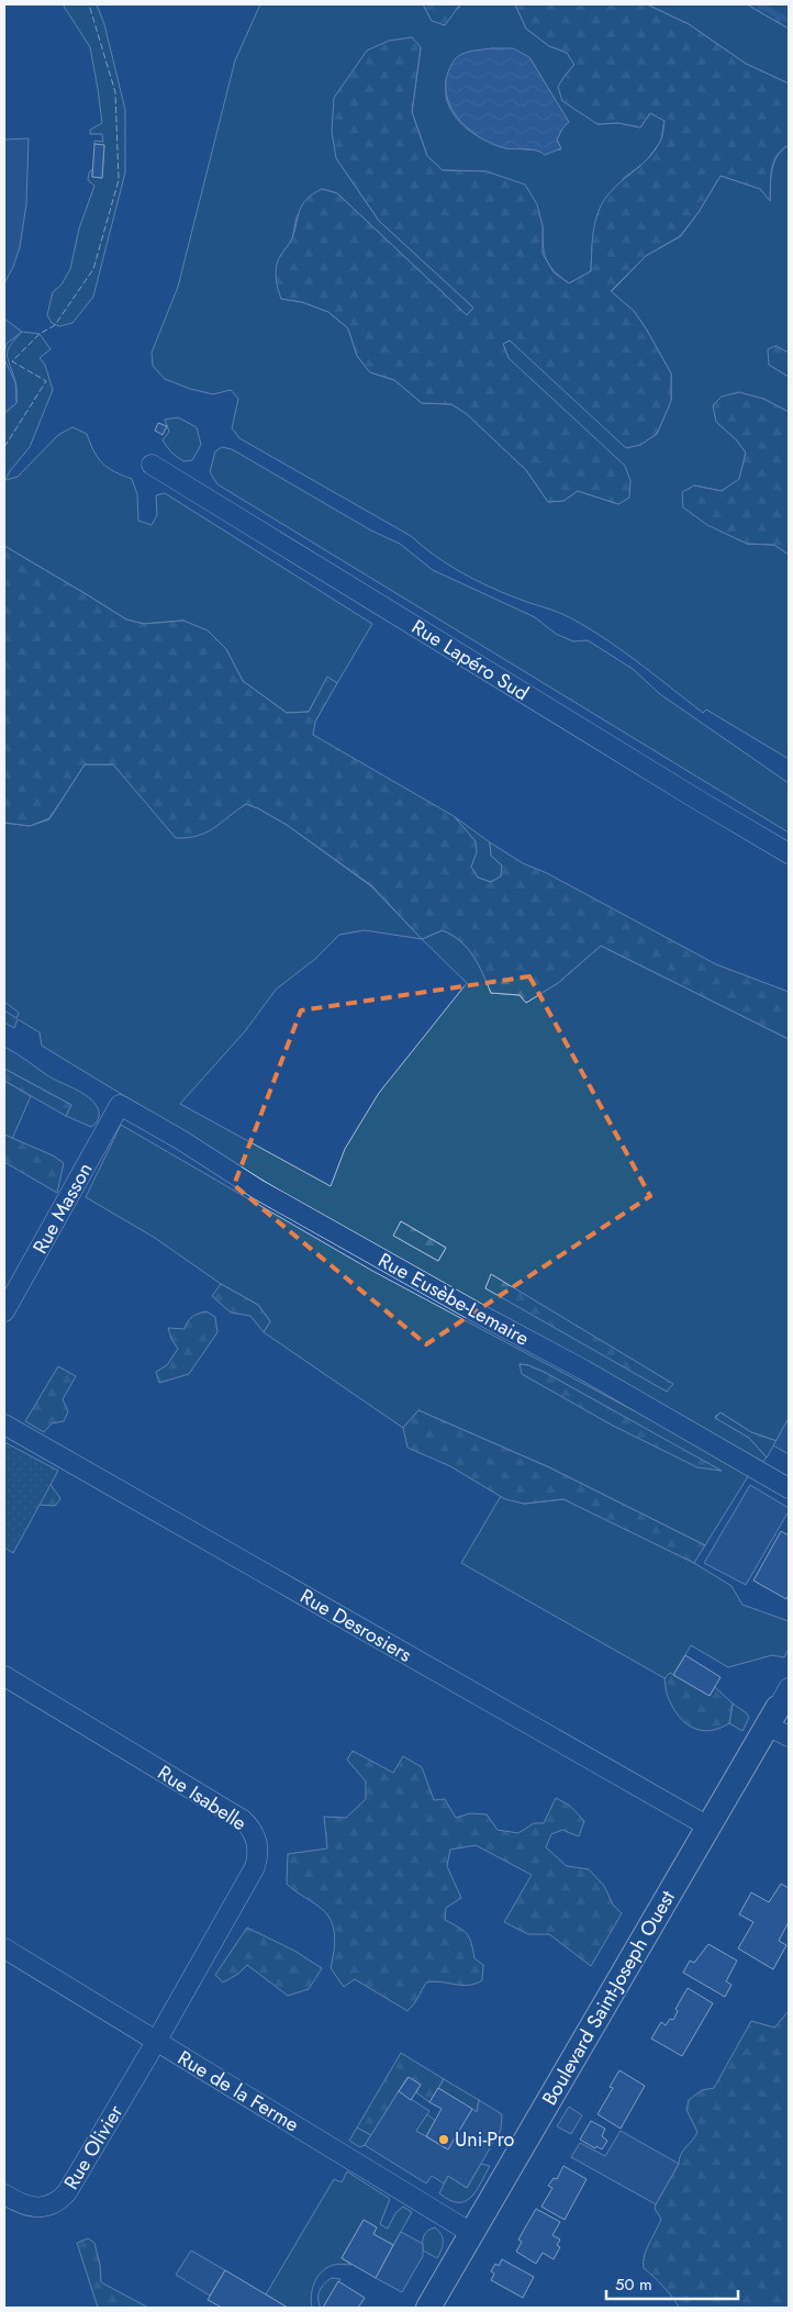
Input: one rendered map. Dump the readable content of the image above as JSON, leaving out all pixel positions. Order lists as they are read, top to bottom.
{
  "streets": {
    "main road": ["Boulevard Saint-Joseph Ouest"],
    "street": [
      "Rue Lapéro Sud",
      "Rue Masson",
      "Rue Eusèbe-Lemaire",
      "Rue Desrosiers",
      "Rue Isabelle",
      "Rue de la Ferme",
      "Rue Olivier"
    ]
  },
  "crossings": [
    ["Rue Masson", "Rue Eusèbe-Lemaire"],
    ["Rue Desrosiers", "Boulevard Saint-Joseph Ouest"],
    ["Rue Isabelle", "Rue de la Ferme"],
    ["Rue Isabelle", "Rue Olivier"],
    ["Boulevard Saint-Joseph Ouest", "Rue de la Ferme"],
    ["Rue de la Ferme", "Rue Olivier"]
  ],
  "places": ["Uni-Pro"],
  "scale_bar": "50 m"
}
